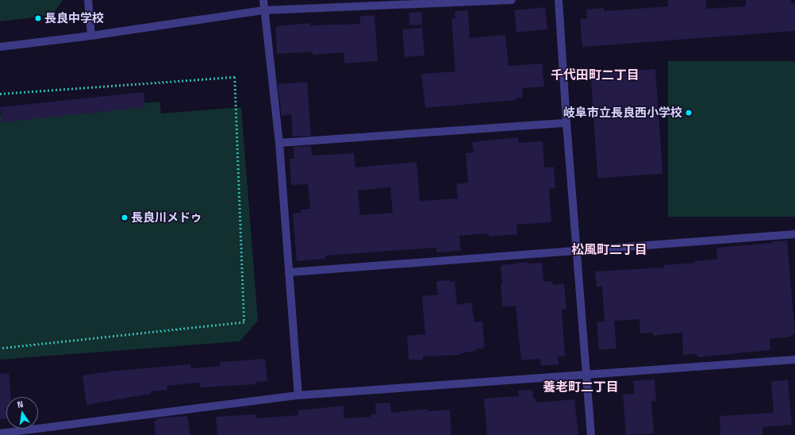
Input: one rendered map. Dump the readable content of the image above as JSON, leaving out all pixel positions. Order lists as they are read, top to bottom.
{
  "districts": ["千代田町二丁目", "松風町二丁目", "養老町二丁目"],
  "places": ["長良中学校", "岐阜市立長良西小学校", "長良川メドゥ"],
  "north": "top"
}
